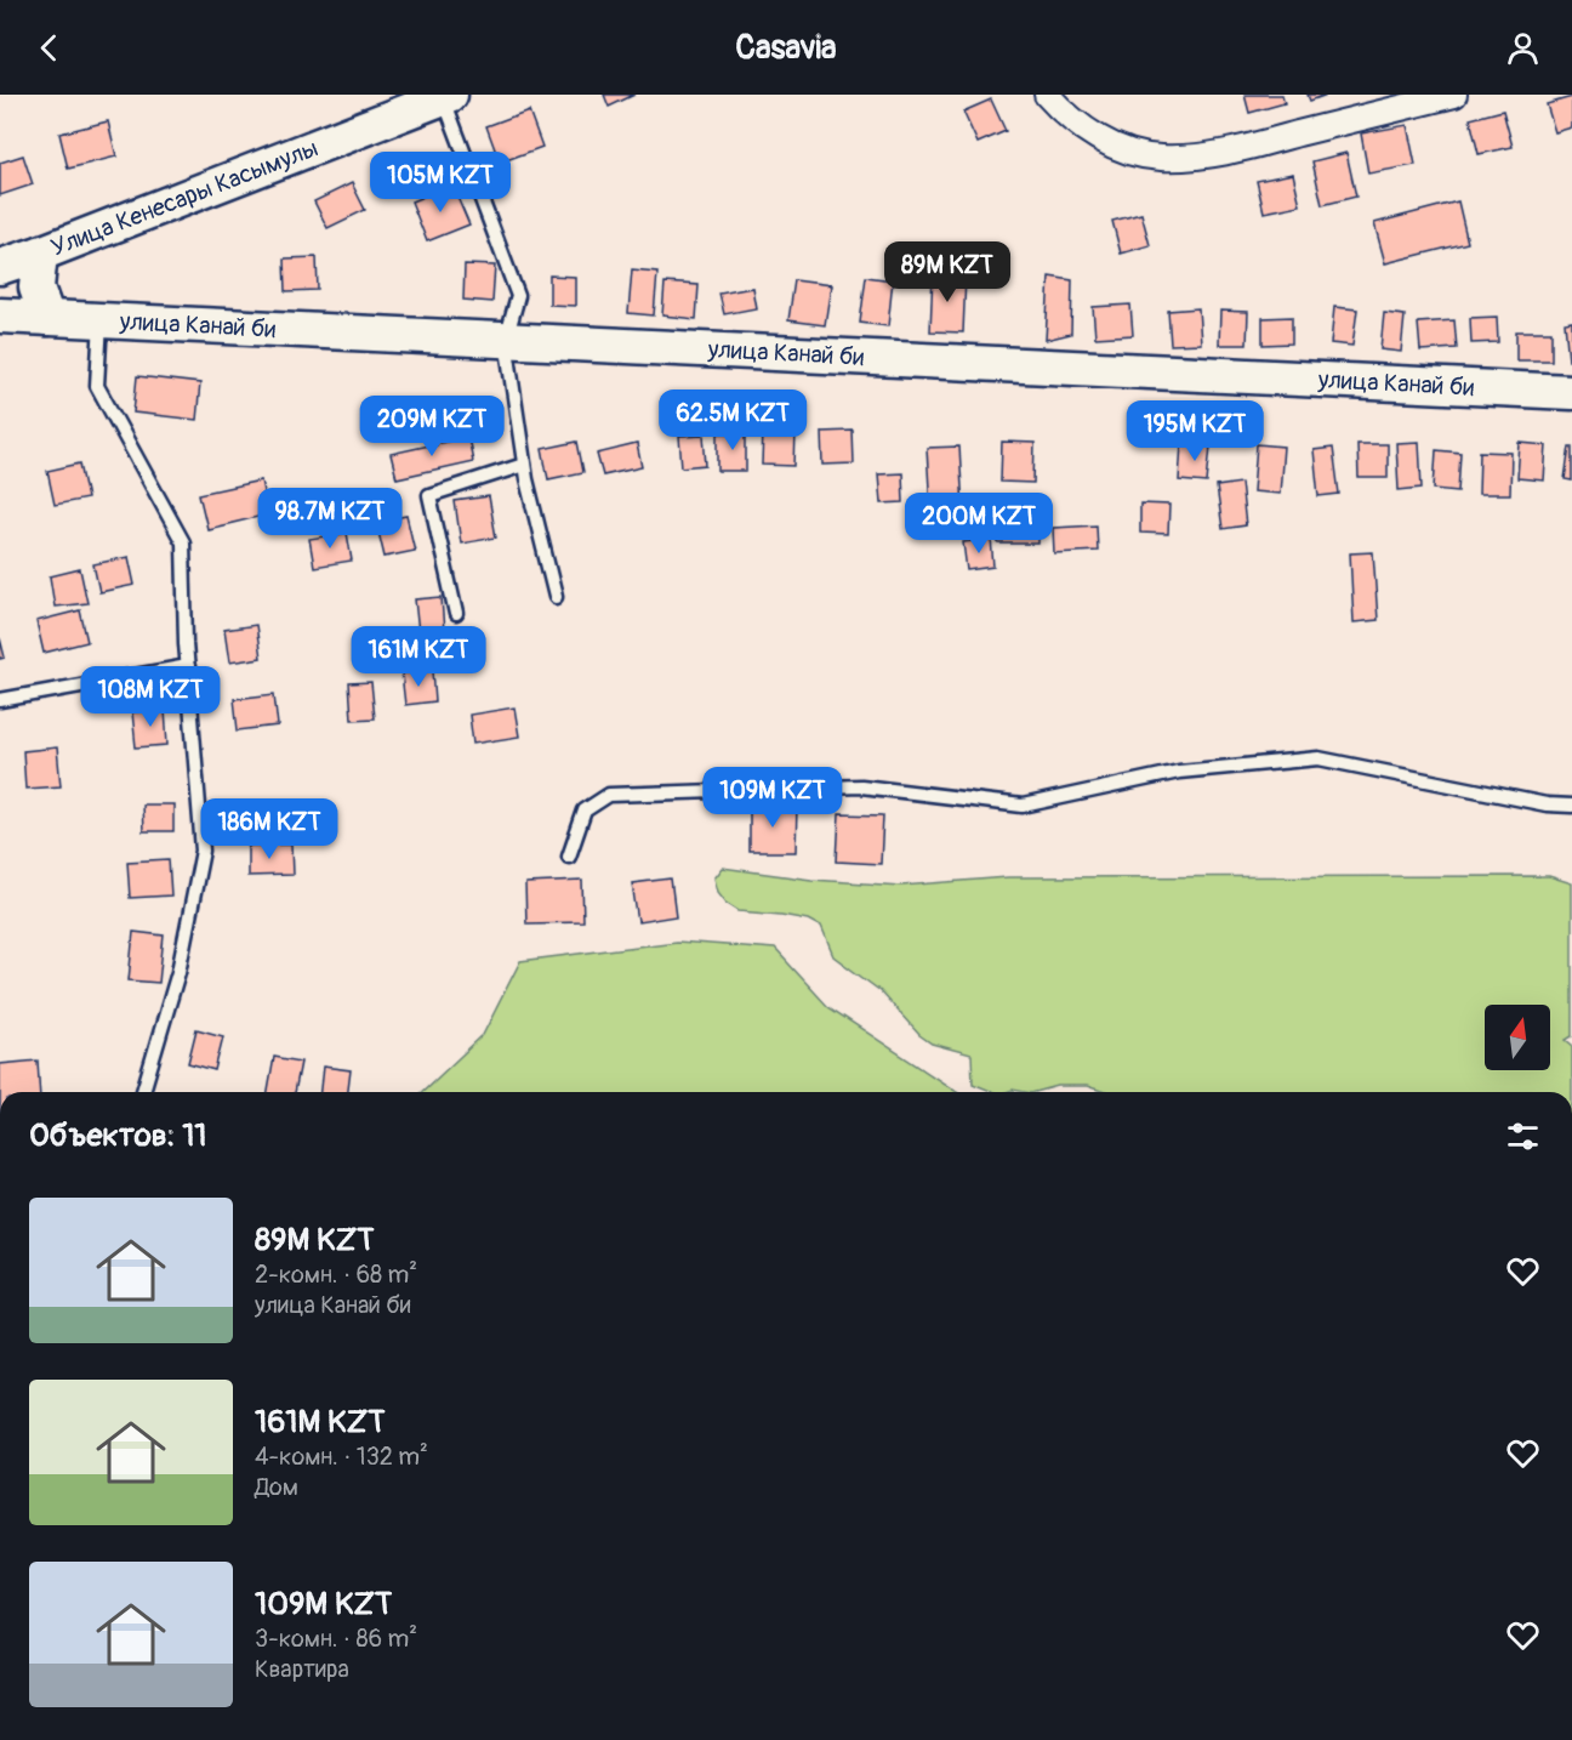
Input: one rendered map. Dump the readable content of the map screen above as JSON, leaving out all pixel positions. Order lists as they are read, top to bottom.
{
  "streets": {
    "main road": ["Улица Кенесары Касымулы", "улица Канай би"]
  },
  "north": "top",
  "page": {
    "header": "Casavia",
    "price": [
      "105M KZT",
      "89M KZT",
      "62.5M KZT",
      "209M KZT",
      "195M KZT",
      "98.7M KZT",
      "200M KZT",
      "161M KZT",
      "108M KZT",
      "109M KZT",
      "186M KZT"
    ],
    "heading": "Объектов: 11",
    "list": [
      {
        "name": "89M KZT",
        "note": "2-комн. · 68 m² · улица Канай би"
      },
      {
        "name": "161M KZT",
        "note": "4-комн. · 132 m² · Дом"
      },
      {
        "name": "109M KZT",
        "note": "3-комн. · 86 m² · Квартира"
      }
    ]
  }
}
